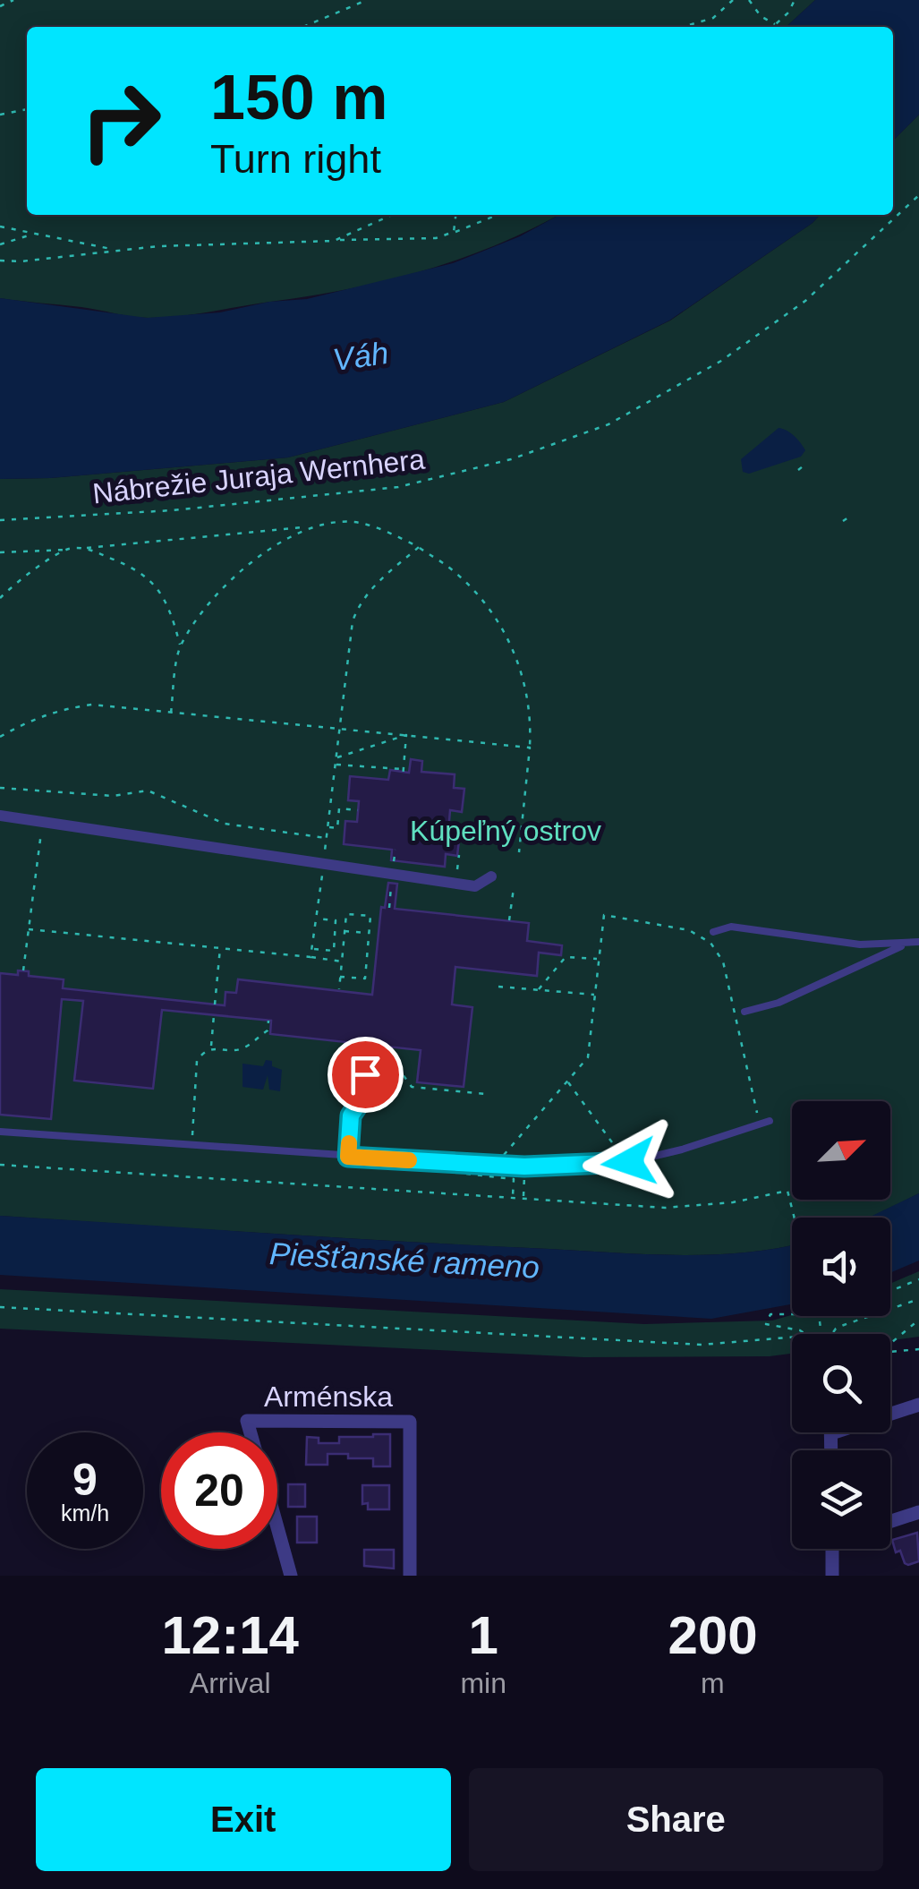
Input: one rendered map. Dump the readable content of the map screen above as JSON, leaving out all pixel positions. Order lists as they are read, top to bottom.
{
  "streets": {
    "street": ["Arménska"],
    "path": ["Nábrežie Juraja Wernhera"]
  },
  "water": ["Váh", "Piešťanské rameno"],
  "parks": ["Kúpeľný ostrov"],
  "north": "top right",
  "page": {
    "turn": ["150 m", "Turn right"],
    "speed": "9 km/h",
    "limit": "20",
    "eta": [
      "12:14",
      "Arrival",
      "1",
      "min",
      "200",
      "m"
    ],
    "buttons": ["Exit", "Share"]
  }
}
